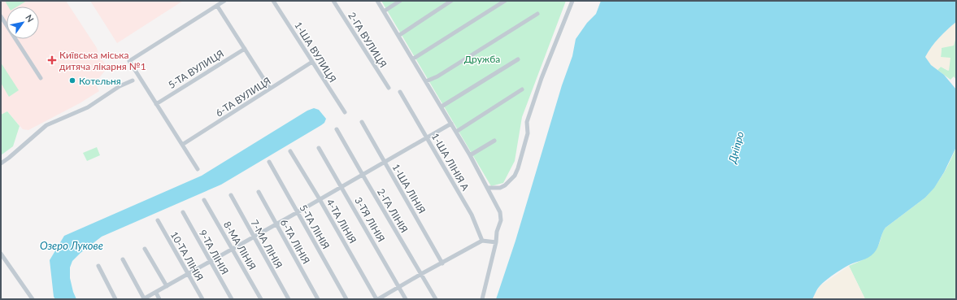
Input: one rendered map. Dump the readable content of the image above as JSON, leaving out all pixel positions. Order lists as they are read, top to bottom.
{
  "streets": {
    "street": [
      "2-ГА ВУЛИЦЯ",
      "1-ША ВУЛИЦЯ",
      "5-ТА ВУЛИЦЯ",
      "6-ТА ВУЛИЦЯ",
      "1-ША ЛІНІЯ А",
      "1-ША ЛІНІЯ",
      "2-ГА ЛІНІЯ",
      "3-ТЯ ЛІНІЯ",
      "4-ТА ЛІНІЯ",
      "5-ТА ЛІНІЯ",
      "6-ТА ЛІНІЯ",
      "7-МА ЛІНІЯ",
      "8-МА ЛІНІЯ",
      "9-ТА ЛІНІЯ",
      "10-ТА ЛІНІЯ"
    ]
  },
  "crossings": [
    ["1-ША ВУЛИЦЯ", "6-ТА ВУЛИЦЯ"]
  ],
  "water": ["Дніпро", "Озеро Лукове"],
  "parks": ["Дружба"],
  "places": {
    "health": ["Київська міська дитяча лікарня №1"],
    "other": ["Котельня"]
  },
  "north": "top right"
}
